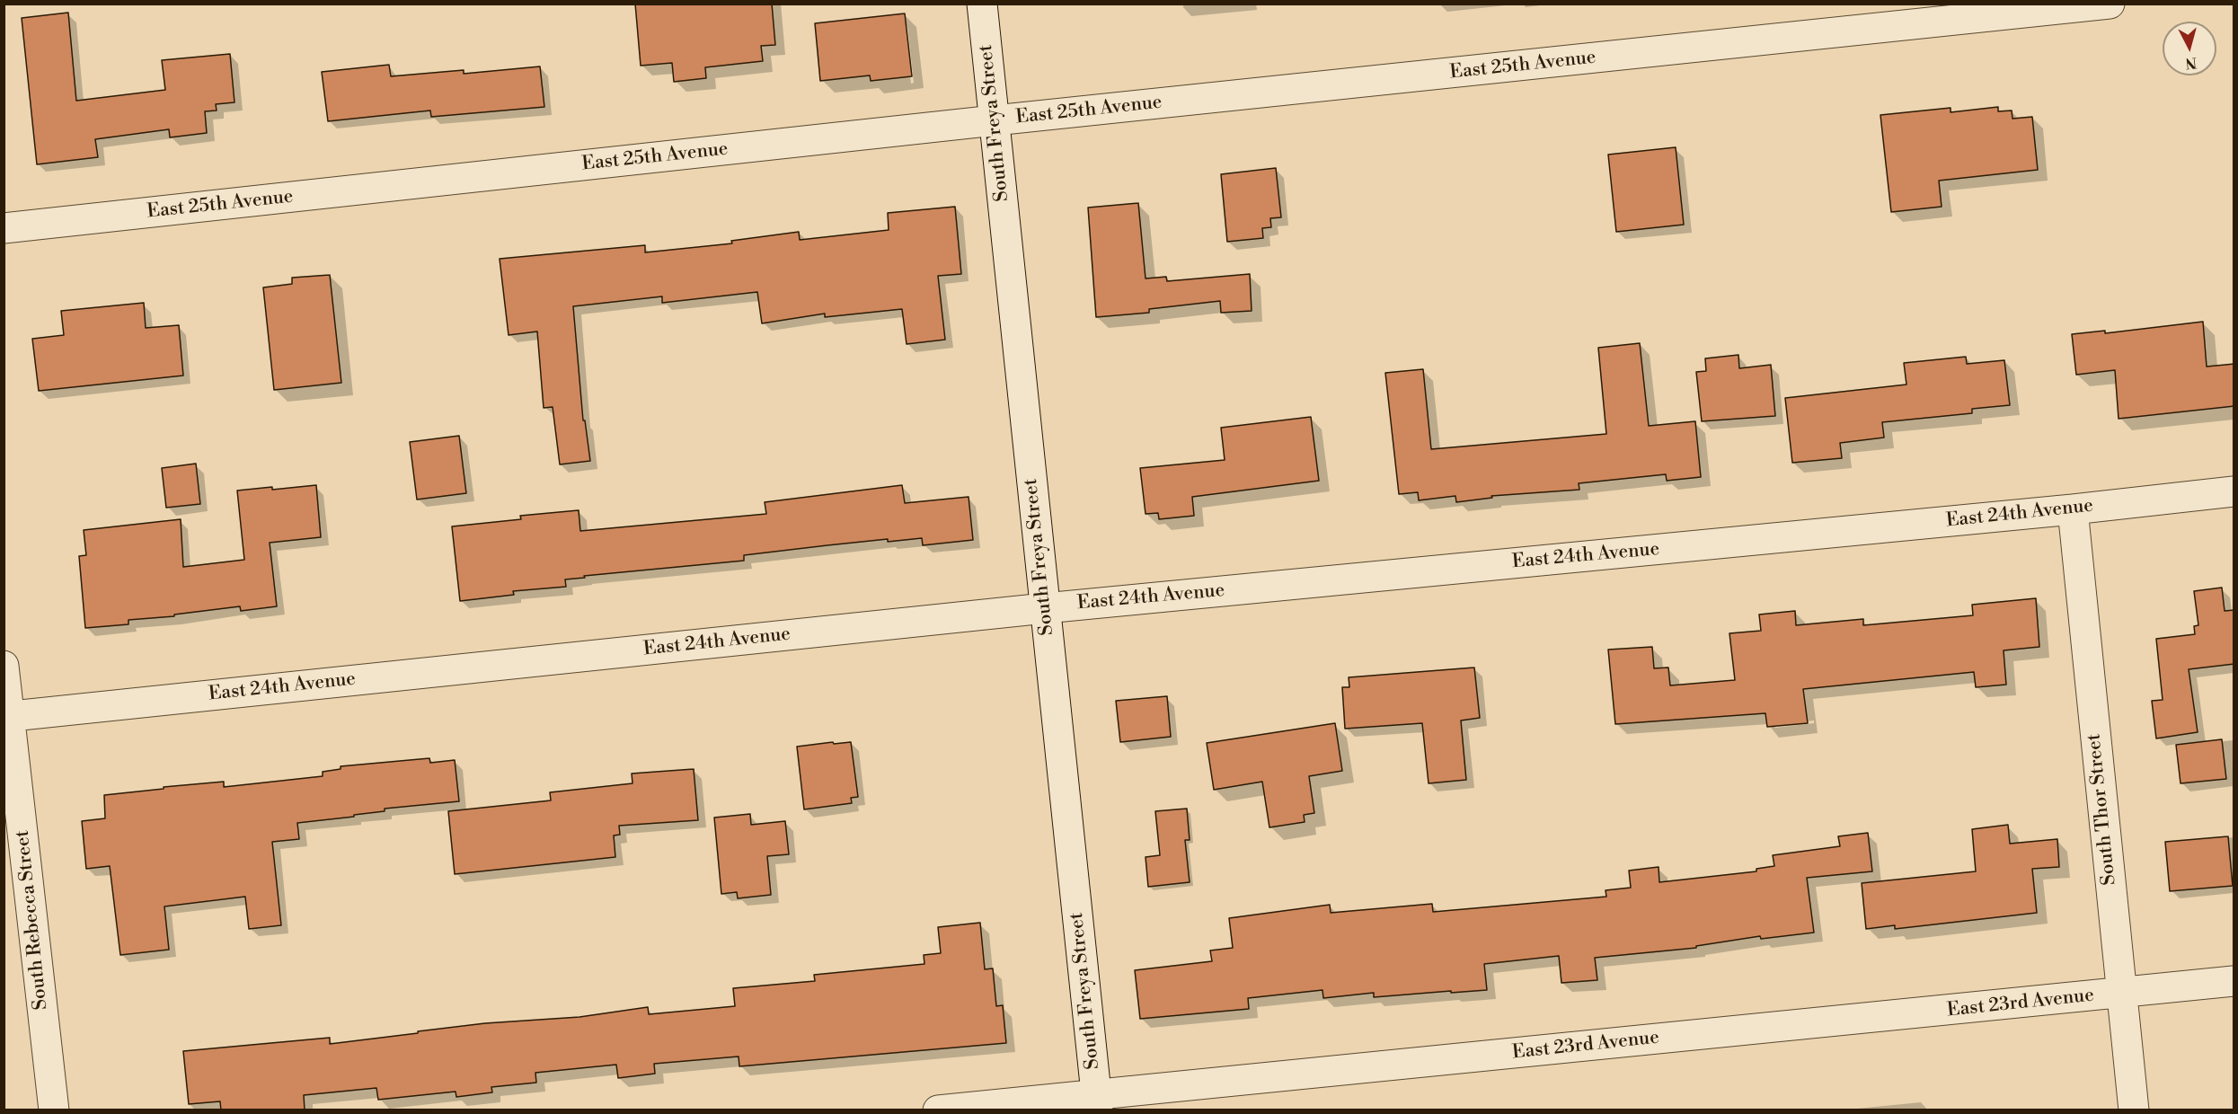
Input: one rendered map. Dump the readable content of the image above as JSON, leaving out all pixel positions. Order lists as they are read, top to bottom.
{
  "streets": {
    "street": [
      "East 25th Avenue",
      "South Freya Street",
      "East 24th Avenue",
      "South Thor Street",
      "South Rebecca Street",
      "East 23rd Avenue"
    ]
  },
  "crossings": [
    ["East 25th Avenue", "South Freya Street"],
    ["South Freya Street", "East 24th Avenue"],
    ["South Freya Street", "East 23rd Avenue"],
    ["East 24th Avenue", "South Thor Street"],
    ["East 24th Avenue", "South Rebecca Street"],
    ["South Thor Street", "East 23rd Avenue"]
  ],
  "north": "bottom"
}
